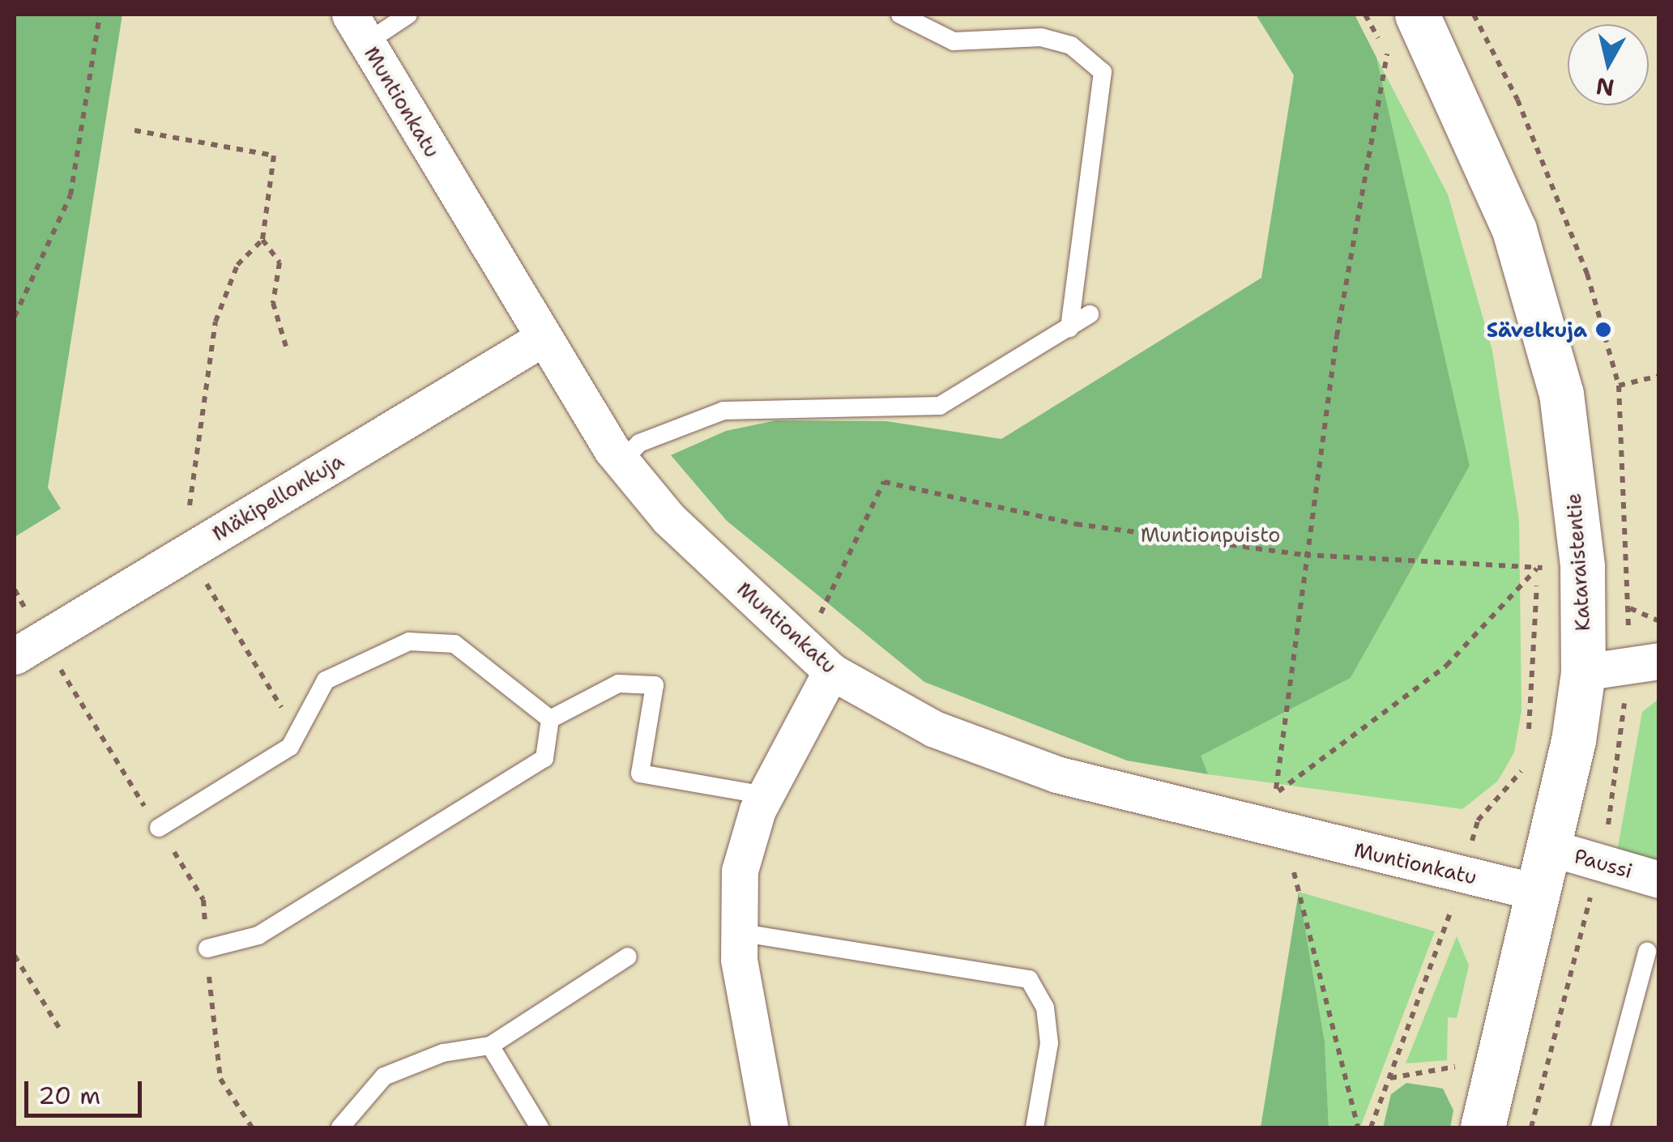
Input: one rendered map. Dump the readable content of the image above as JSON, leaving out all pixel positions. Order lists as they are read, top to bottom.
{
  "streets": {
    "street": [
      "Muntionkatu",
      "Mäkipellonkuja",
      "Kataraistentie",
      "Paussi"
    ]
  },
  "crossings": [
    ["Muntionkatu", "Mäkipellonkuja"],
    ["Muntionkatu", "Kataraistentie"],
    ["Kataraistentie", "Paussi"]
  ],
  "parks": ["Muntionpuisto"],
  "places": ["Sävelkuja"],
  "scale_bar": "20 m",
  "north": "bottom"
}
